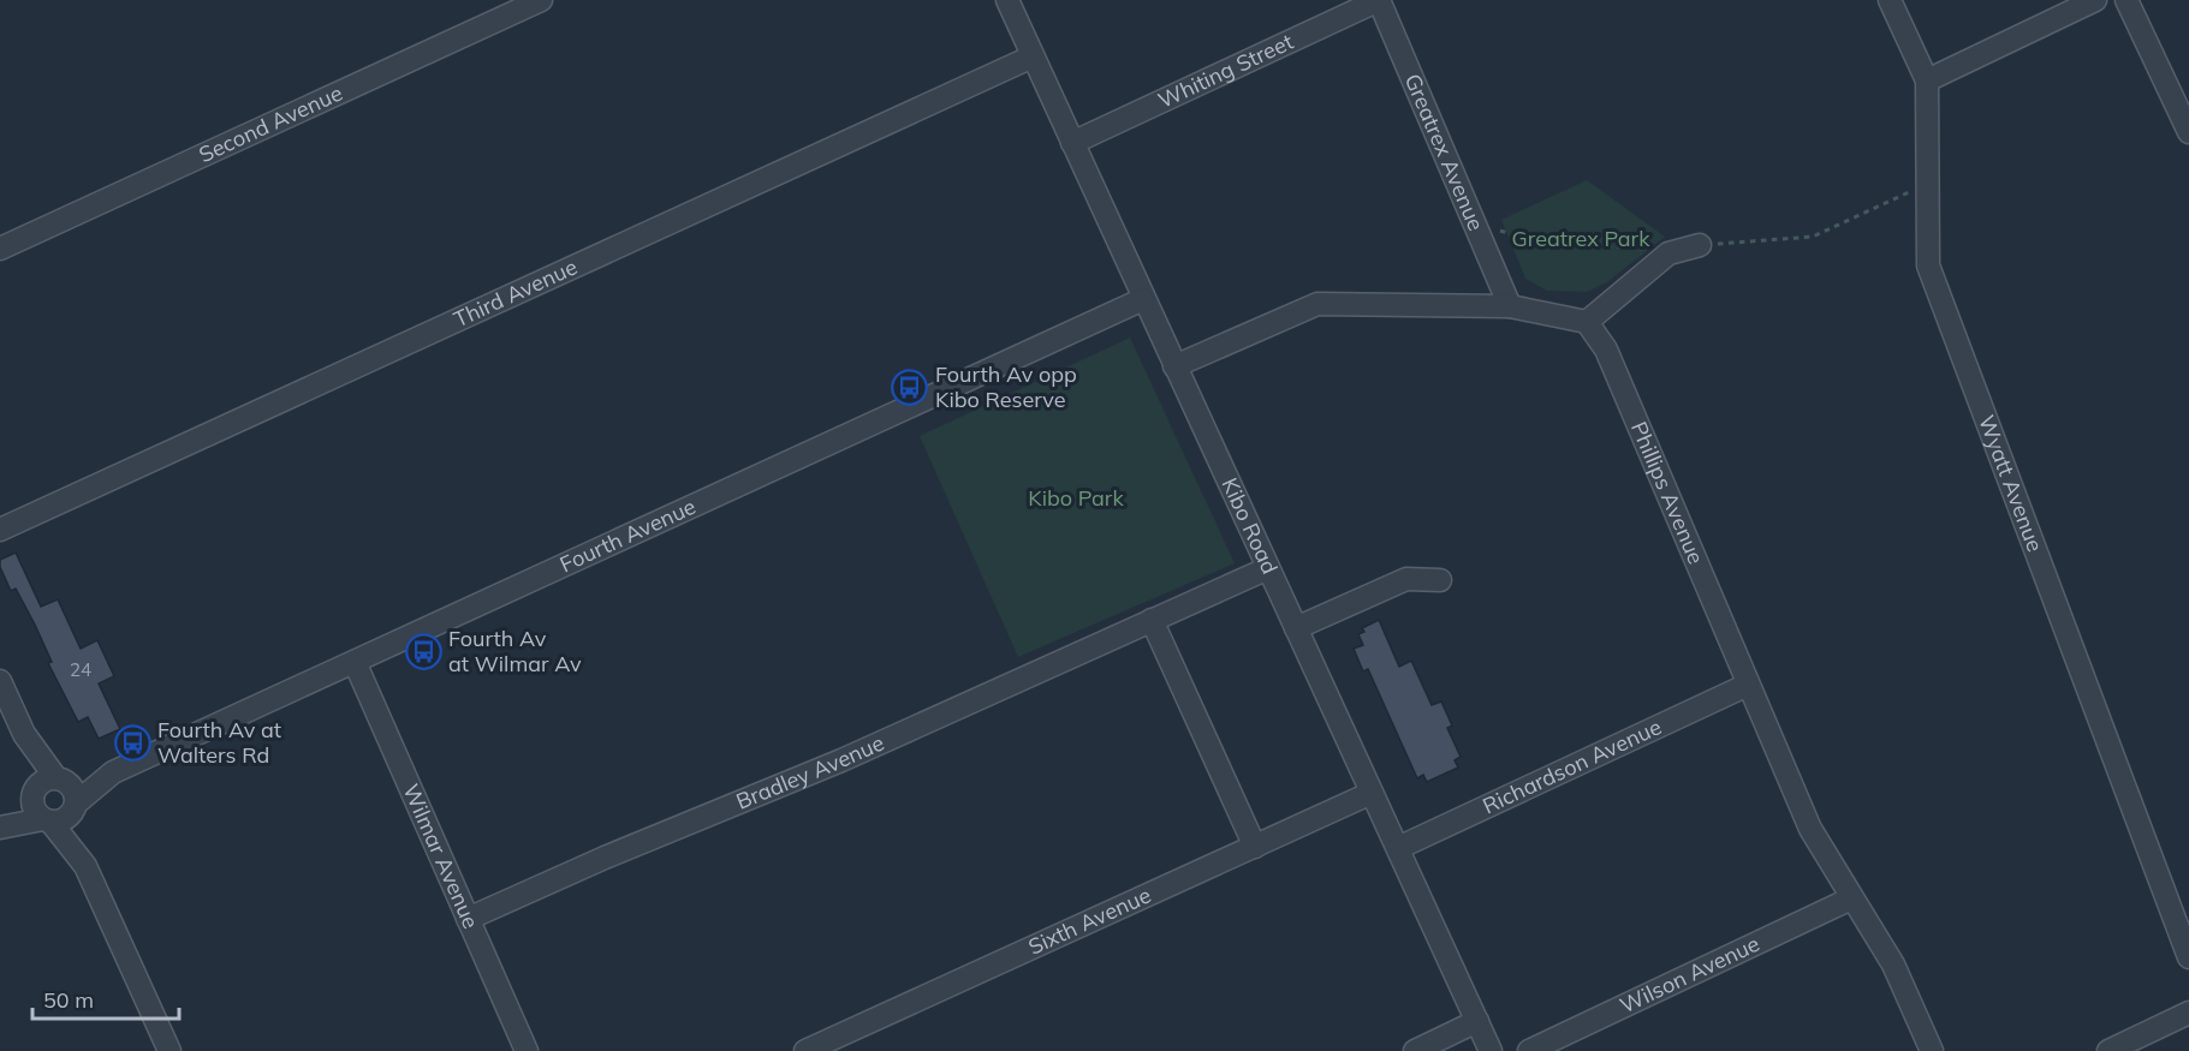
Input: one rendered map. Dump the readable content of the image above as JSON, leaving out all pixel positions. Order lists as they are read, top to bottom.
{
  "streets": {
    "street": [
      "Whiting Street",
      "Second Avenue",
      "Greatrex Avenue",
      "Third Avenue",
      "Wyatt Avenue",
      "Phillips Avenue",
      "Kibo Road",
      "Fourth Avenue",
      "Richardson Avenue",
      "Bradley Avenue",
      "Wilmar Avenue",
      "Sixth Avenue",
      "Wilson Avenue"
    ]
  },
  "crossings": [
    ["Whiting Street", "Greatrex Avenue"],
    ["Whiting Street", "Kibo Road"],
    ["Third Avenue", "Kibo Road"],
    ["Phillips Avenue", "Richardson Avenue"],
    ["Phillips Avenue", "Wilson Avenue"],
    ["Kibo Road", "Fourth Avenue"],
    ["Kibo Road", "Richardson Avenue"],
    ["Kibo Road", "Bradley Avenue"],
    ["Kibo Road", "Sixth Avenue"],
    ["Fourth Avenue", "Wilmar Avenue"],
    ["Bradley Avenue", "Wilmar Avenue"]
  ],
  "parks": ["Greatrex Park", "Kibo Park"],
  "places": {
    "bus stop": ["Fourth Av opp Kibo Reserve", "Fourth Av at Wilmar Av", "Fourth Av at Walters Rd"]
  },
  "house_numbers": ["24"],
  "scale_bar": "50 m"
}
